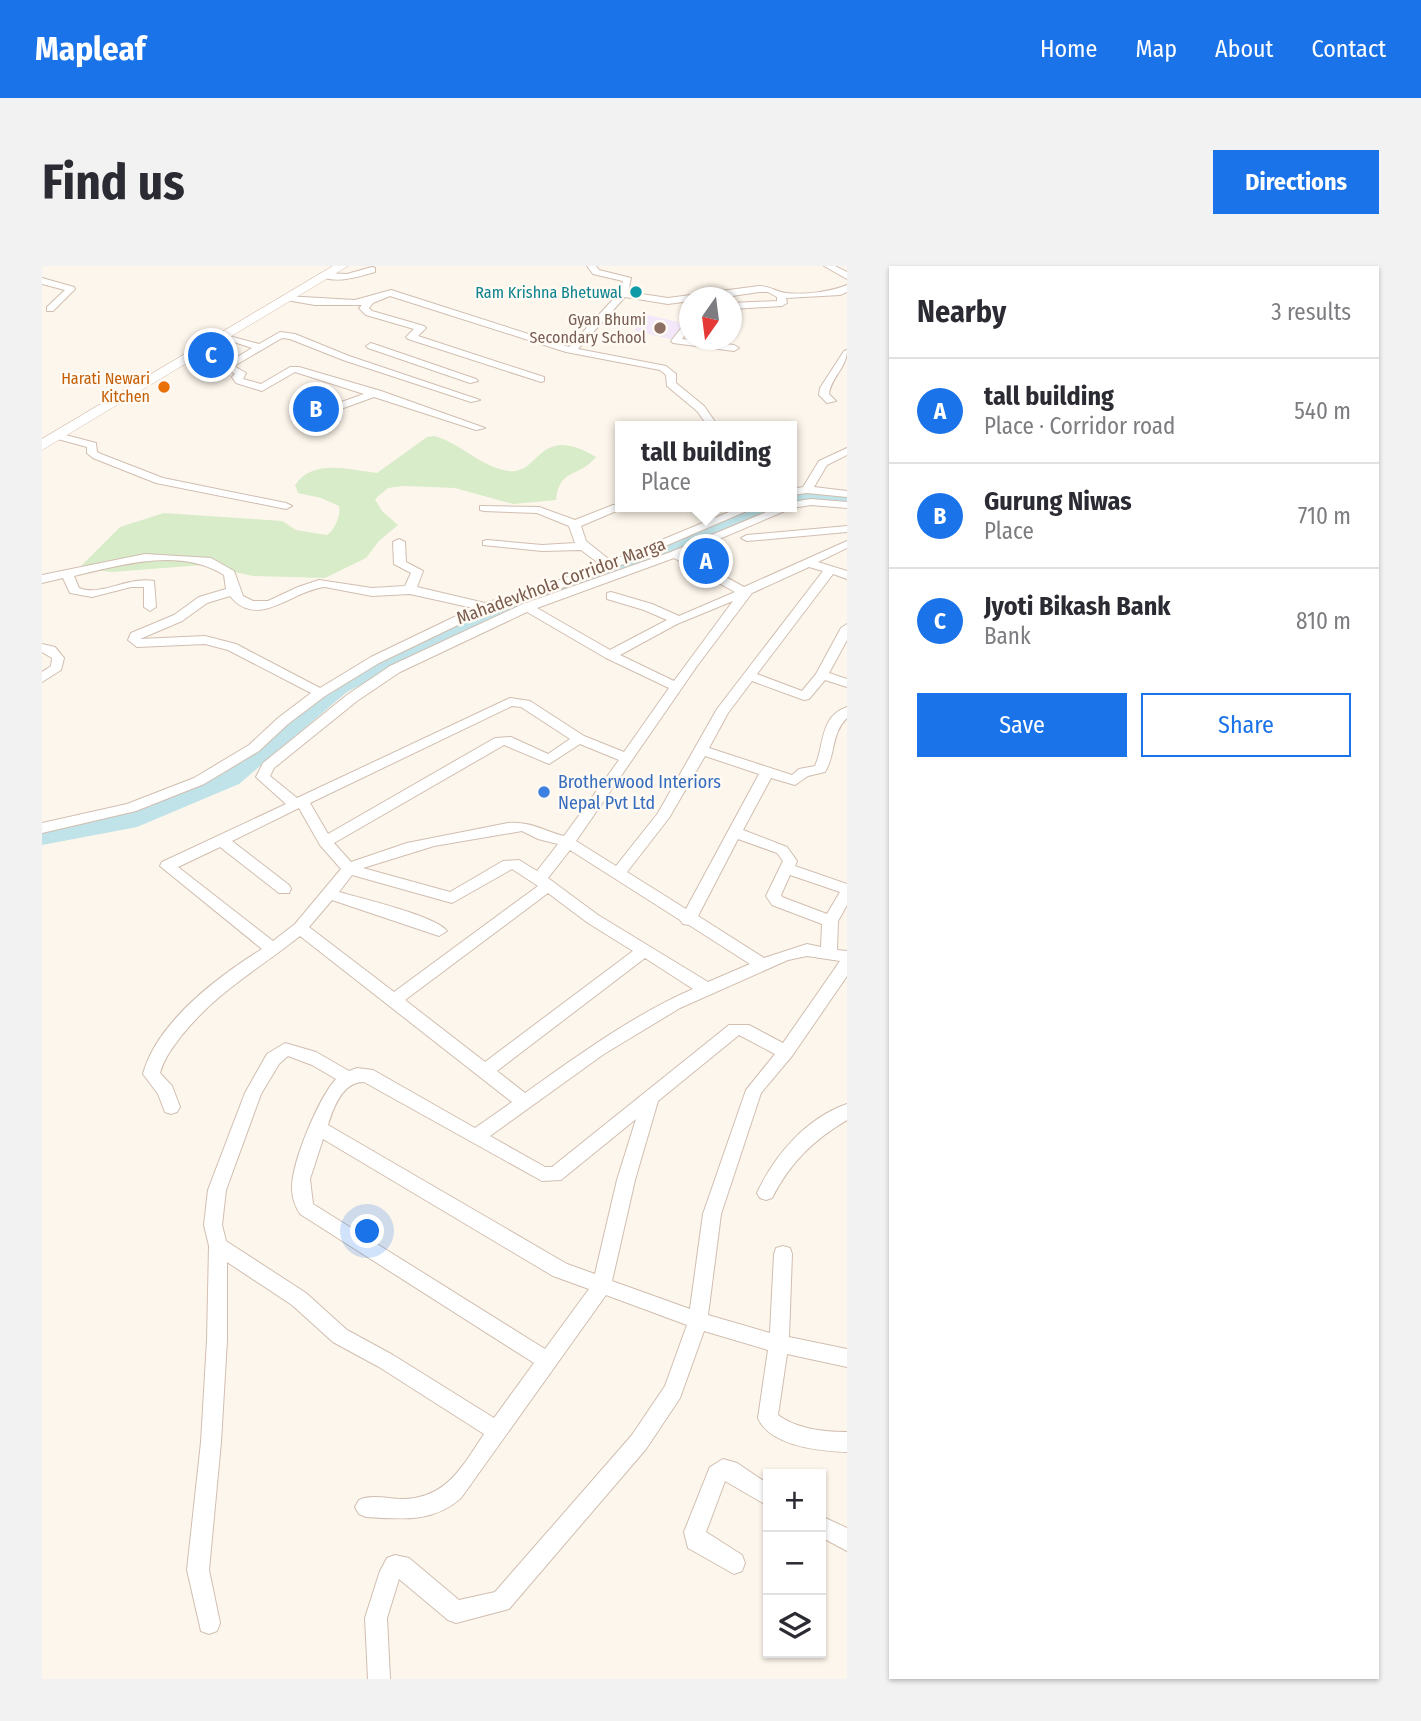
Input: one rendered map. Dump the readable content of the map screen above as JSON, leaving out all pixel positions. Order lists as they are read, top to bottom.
{
  "streets": {
    "street": ["Mahadevkhola Corridor Marga"]
  },
  "places": [
    "Ram Krishna Bhetuwal",
    "Gyan Bhumi Secondary School",
    "Harati Newari Kitchen",
    "Brotherwood Interiors Nepal Pvt Ltd"
  ],
  "north": "bottom",
  "page": {
    "header": "Mapleaf",
    "nav": [
      "Home",
      "Map",
      "About",
      "Contact"
    ],
    "buttons": [
      "Directions",
      ["Save", "Share"]
    ],
    "title": "Find us",
    "heading": ["Nearby", "3 results"],
    "pins": ["C", "B", "A"],
    "list": [
      {
        "mark": "A",
        "name": "tall building",
        "note": "Place · Corridor road",
        "value": "540 m"
      },
      {
        "mark": "B",
        "name": "Gurung Niwas",
        "note": "Place",
        "value": "710 m"
      },
      {
        "mark": "C",
        "name": "Jyoti Bikash Bank",
        "note": "Bank",
        "value": "810 m"
      }
    ],
    "popup": ["tall building", "Place"],
    "map_buttons": ["+", "−"]
  }
}
